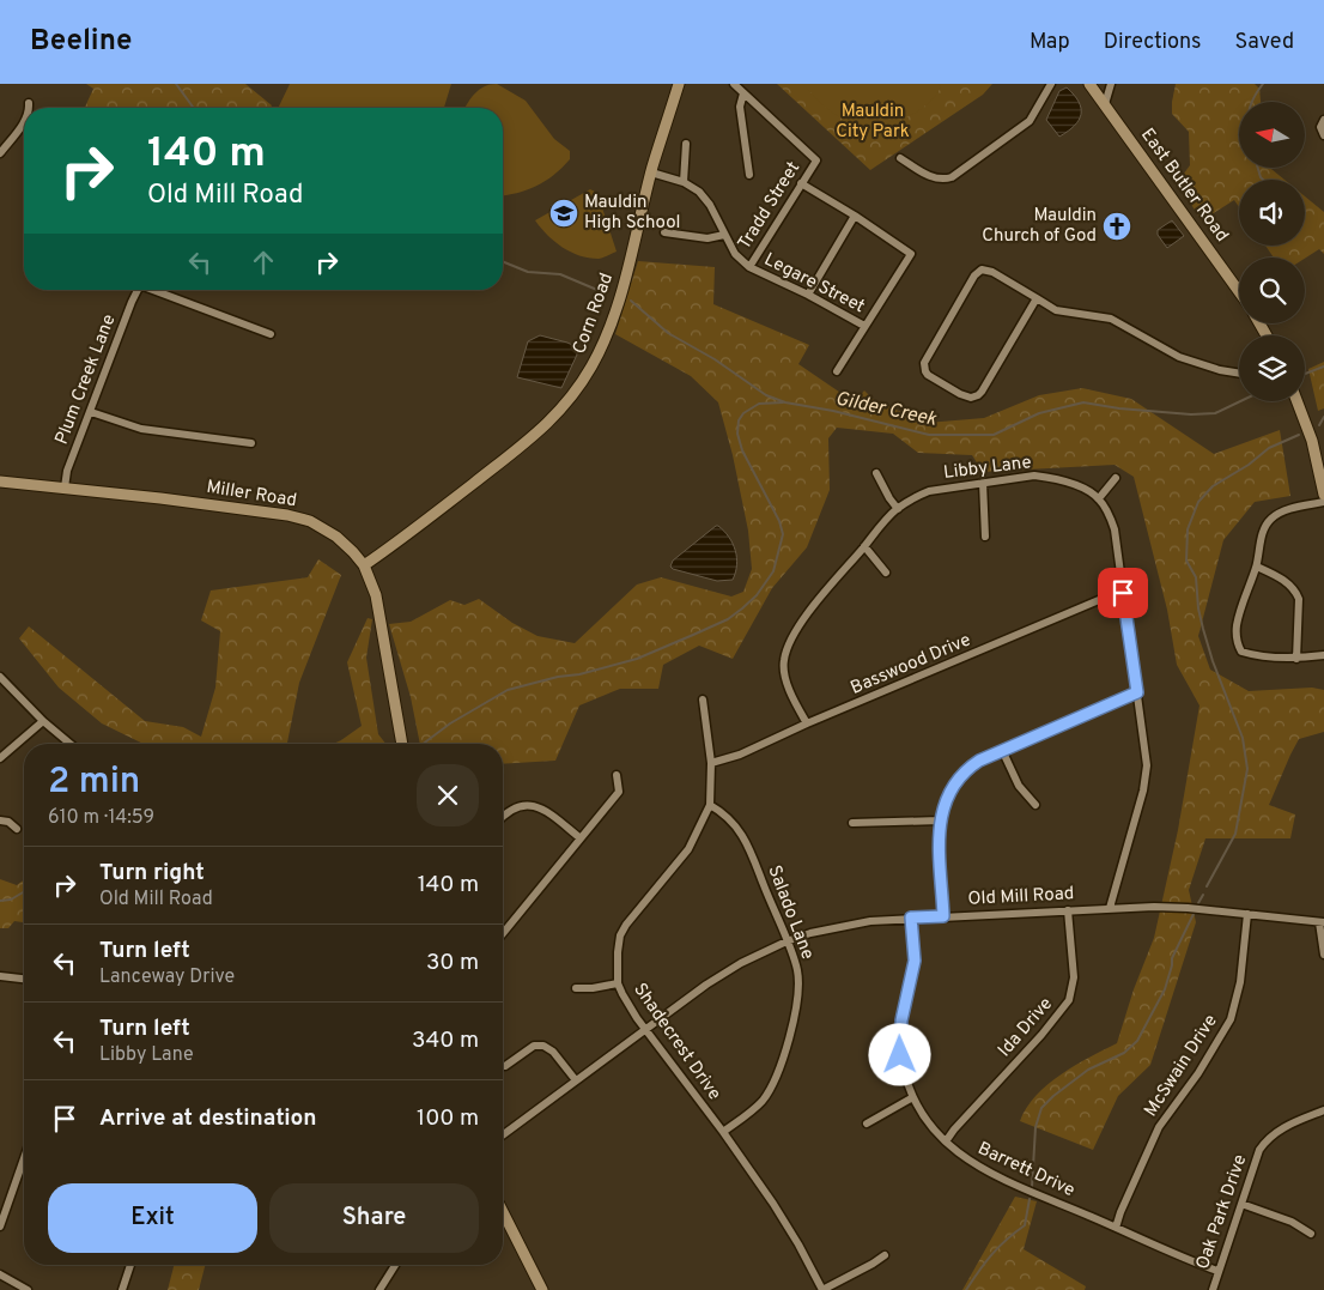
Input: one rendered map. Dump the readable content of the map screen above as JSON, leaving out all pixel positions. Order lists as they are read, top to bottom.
{
  "streets": {
    "street": [
      "East Butler Road",
      "Tradd Street",
      "Legare Street",
      "Corn Road",
      "Plum Creek Lane",
      "Libby Lane",
      "Miller Road",
      "Basswood Drive",
      "Old Mill Road",
      "Salado Lane",
      "Ida Drive",
      "Shadecrest Drive",
      "McSwain Drive",
      "Barrett Drive",
      "Oak Park Drive"
    ]
  },
  "crossings": [
    ["Tradd Street", "Legare Street"],
    ["Legare Street", "Corn Road"],
    ["Corn Road", "Miller Road"],
    ["Plum Creek Lane", "Miller Road"],
    ["Libby Lane", "Basswood Drive"],
    ["Basswood Drive", "Shadecrest Drive"],
    ["Old Mill Road", "Salado Lane"],
    ["Old Mill Road", "Ida Drive"],
    ["Old Mill Road", "Shadecrest Drive"],
    ["Old Mill Road", "McSwain Drive"],
    ["Old Mill Road", "Barrett Drive"],
    ["Salado Lane", "Shadecrest Drive"],
    ["Ida Drive", "Barrett Drive"],
    ["McSwain Drive", "Barrett Drive"],
    ["Barrett Drive", "Oak Park Drive"]
  ],
  "water": ["Gilder Creek"],
  "parks": ["Mauldin City Park"],
  "places": {
    "school or university": ["Mauldin High School"],
    "church": ["Mauldin Church of God"]
  },
  "north": "left",
  "page": {
    "header": "Beeline",
    "nav": ["Map", "Directions", "Saved"],
    "turn": ["140 m", "Old Mill Road"],
    "heading": ["2 min", "610 m · 14:59"],
    "list": [
      {
        "name": "Turn right",
        "note": "Old Mill Road",
        "value": "140 m"
      },
      {
        "name": "Turn left",
        "note": "Lanceway Drive",
        "value": "30 m"
      },
      {
        "name": "Turn left",
        "note": "Libby Lane",
        "value": "340 m"
      },
      {
        "name": "Arrive at destination",
        "value": "100 m"
      }
    ],
    "buttons": ["Exit", "Share"]
  }
}
